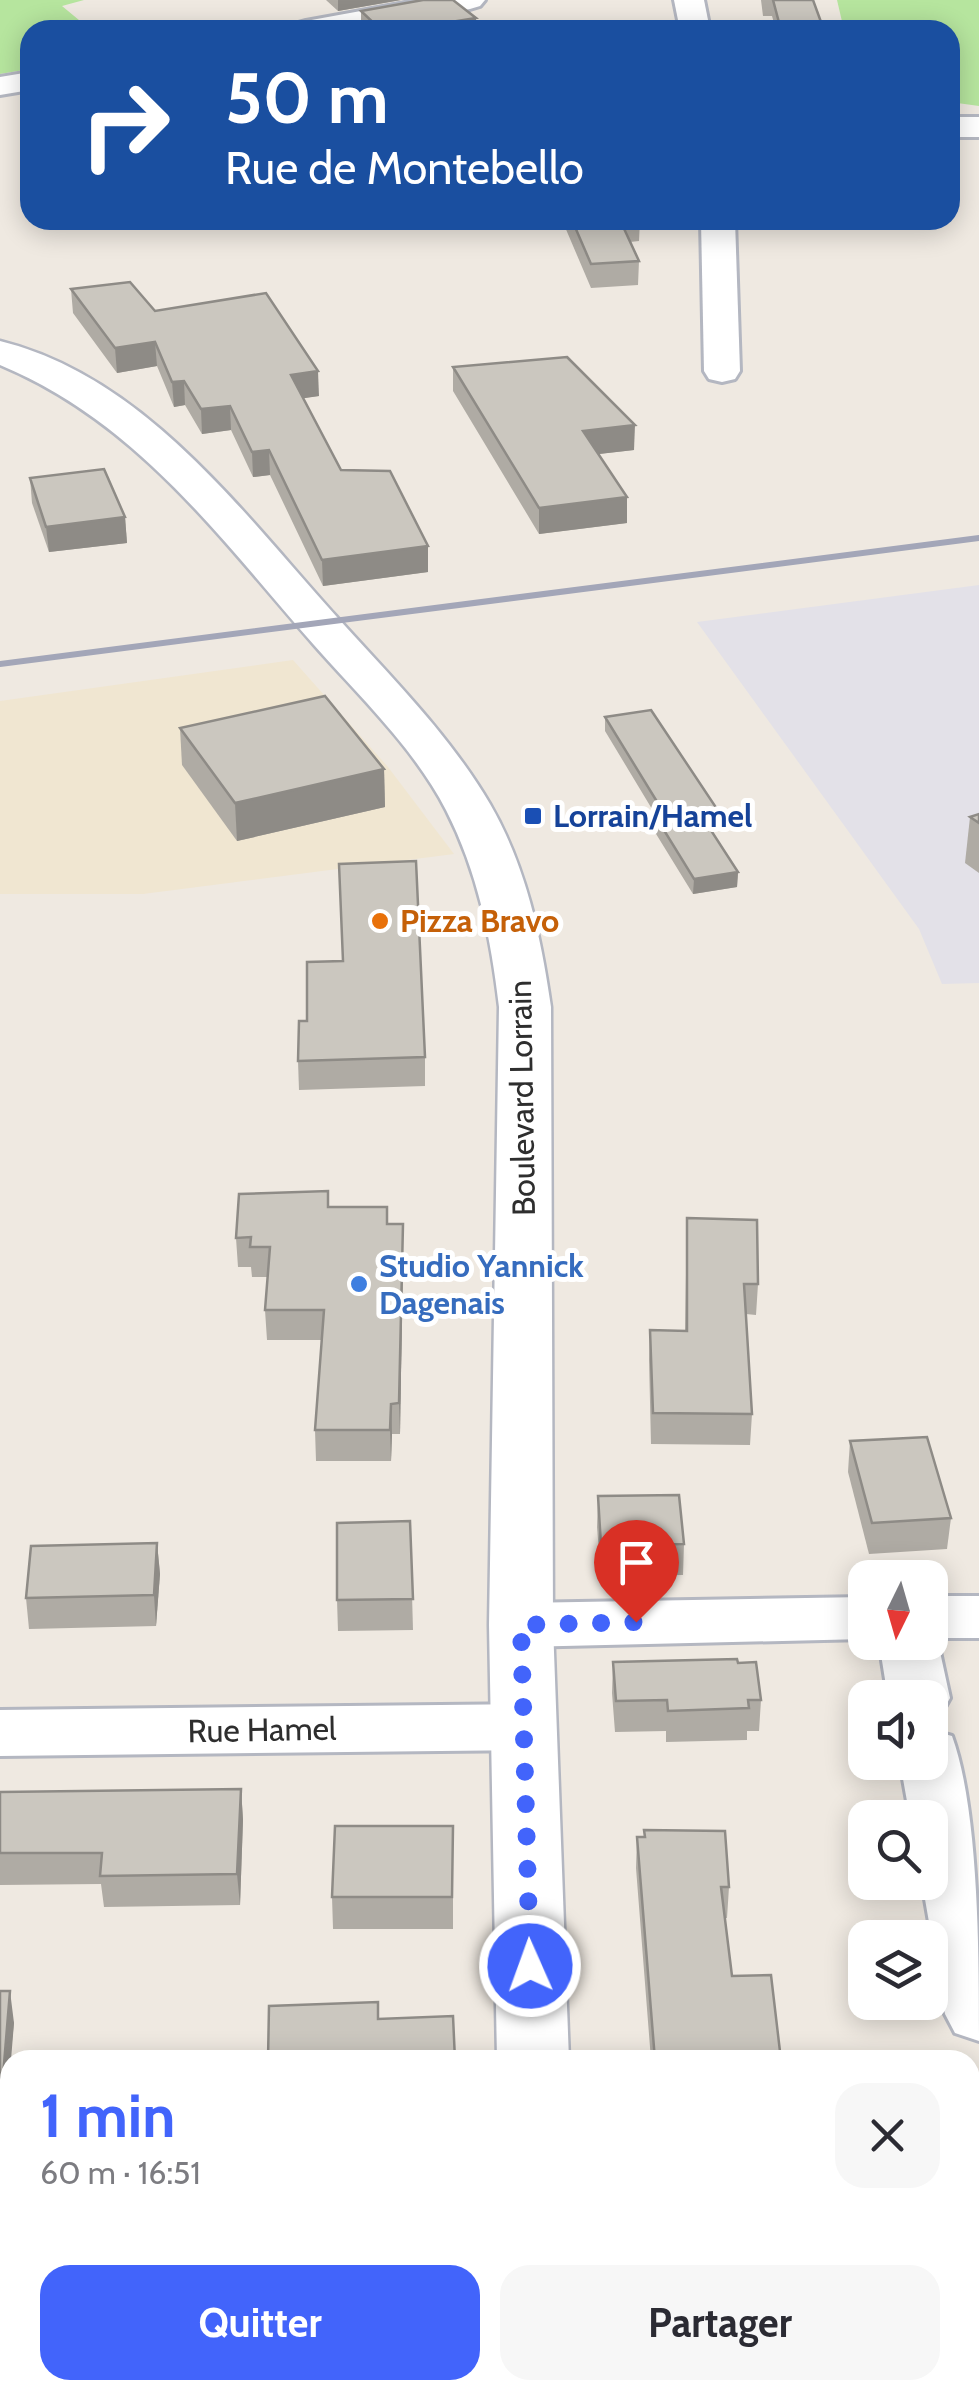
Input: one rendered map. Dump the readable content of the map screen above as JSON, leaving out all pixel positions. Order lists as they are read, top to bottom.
{
  "streets": {
    "main road": ["Boulevard Lorrain"],
    "street": ["Rue Hamel"]
  },
  "crossings": [
    ["Boulevard Lorrain", "Rue Hamel"]
  ],
  "places": {
    "transit": ["Lorrain/Hamel"],
    "other": ["Pizza Bravo", "Studio Yannick Dagenais"]
  },
  "north": "bottom",
  "page": {
    "turn": ["50 m", "Rue de Montebello"],
    "heading": ["1 min", "60 m · 16:51"],
    "buttons": ["Quitter", "Partager"]
  }
}
